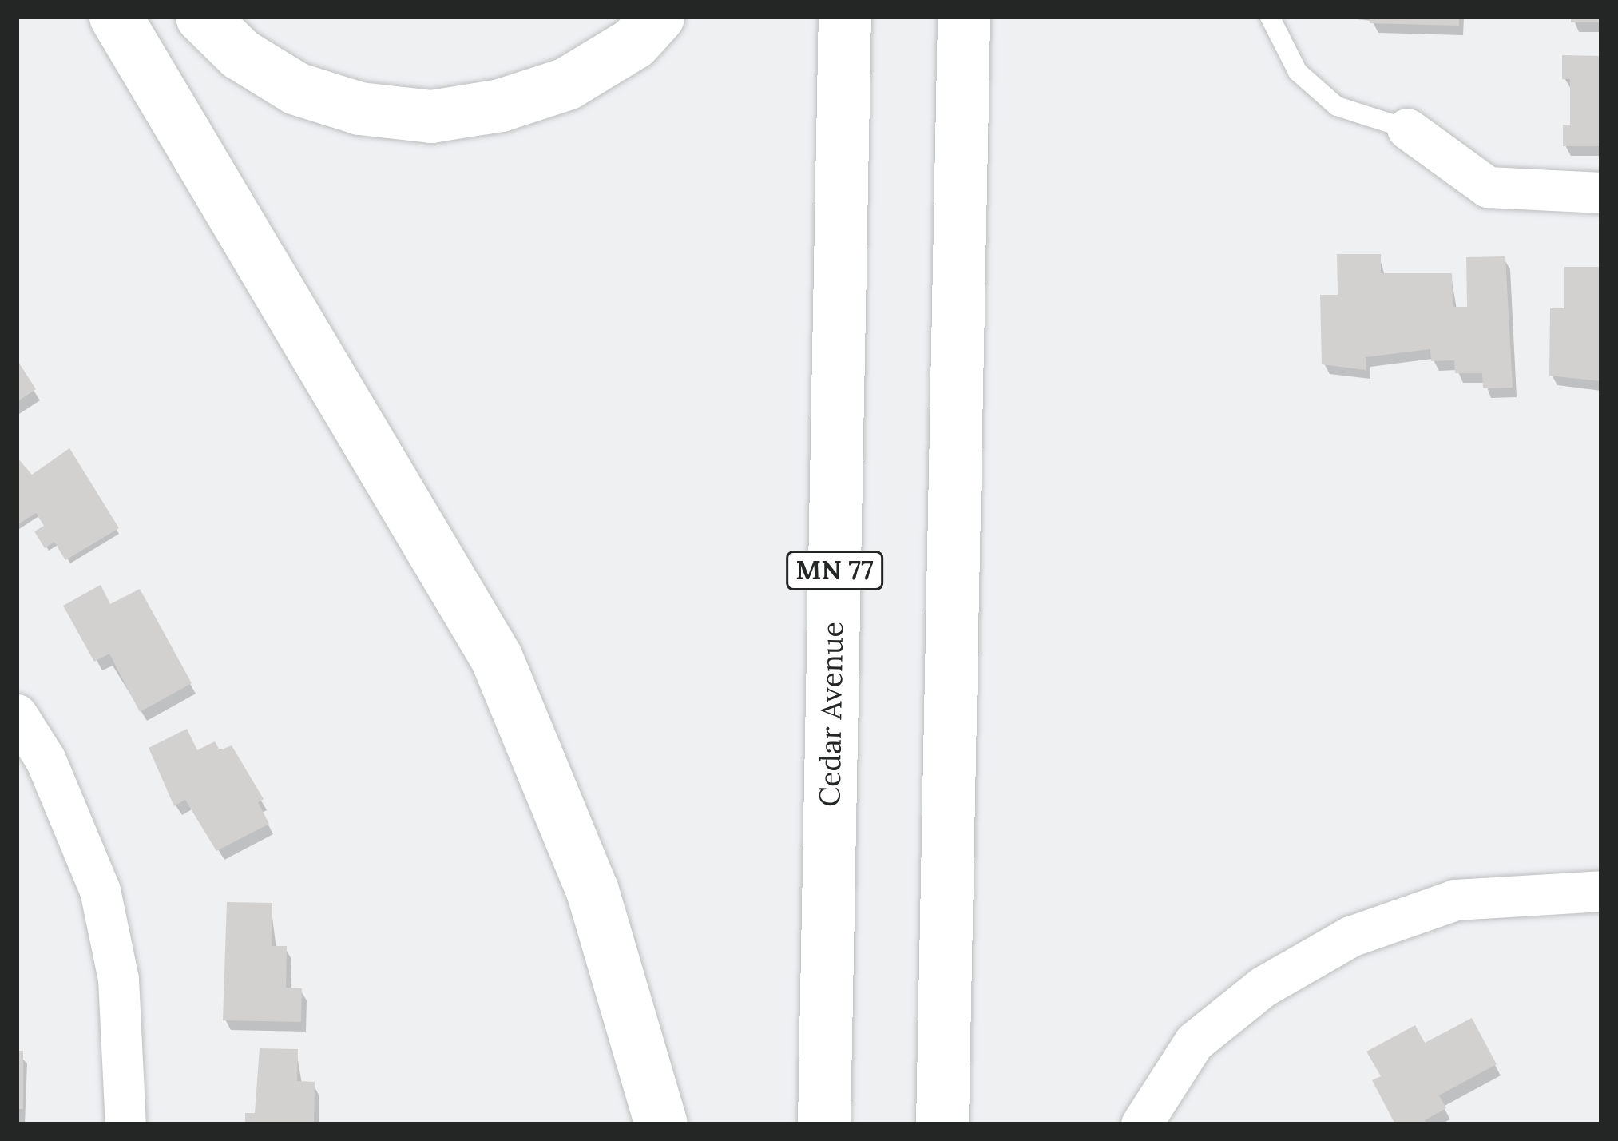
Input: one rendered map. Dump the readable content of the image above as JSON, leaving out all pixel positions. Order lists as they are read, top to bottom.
{
  "streets": {
    "highway": ["MN 77", "Cedar Avenue"]
  }
}
